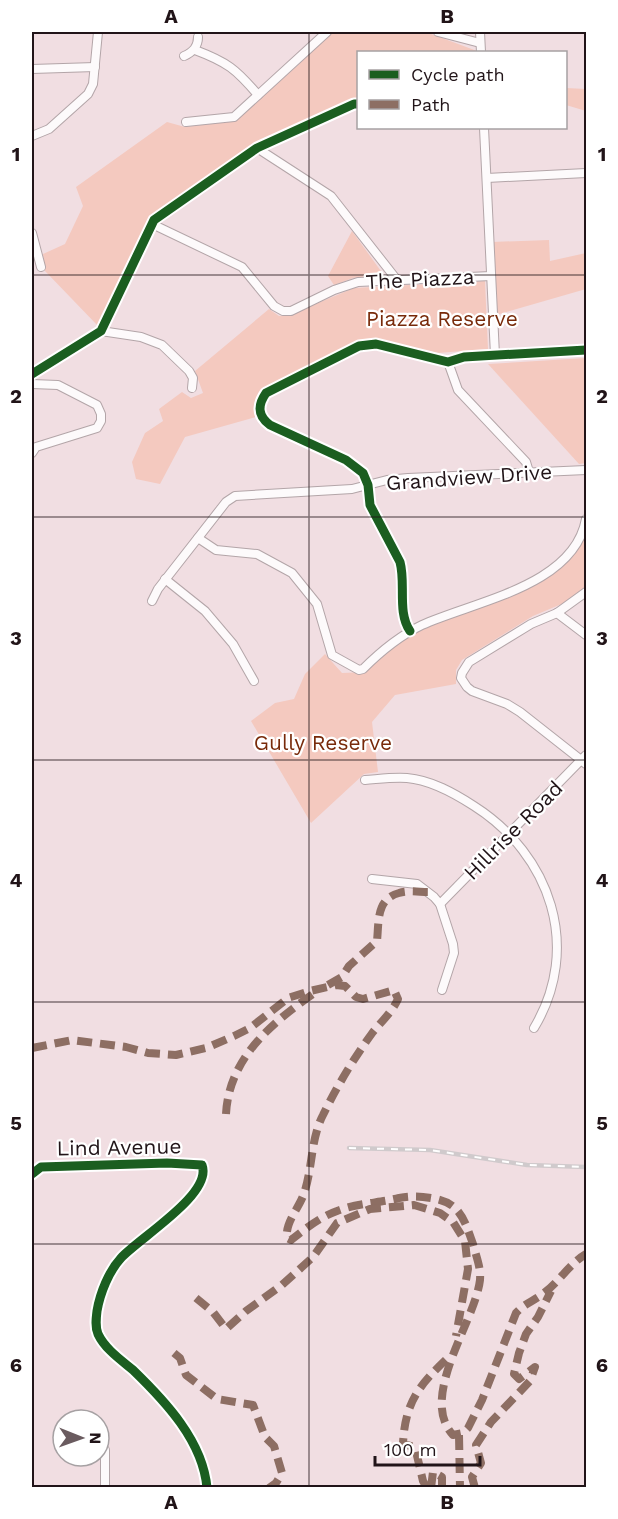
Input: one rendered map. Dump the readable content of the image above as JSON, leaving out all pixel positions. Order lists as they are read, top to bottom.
{
  "streets": {
    "street": [
      "The Piazza",
      "Grandview Drive",
      "Hillrise Road",
      "Lind Avenue"
    ]
  },
  "parks": ["Piazza Reserve", "Gully Reserve"],
  "legend": ["Cycle path", "Path"],
  "scale_bar": "100 m",
  "north": "right",
  "grid": {
    "columns": ["A", "B"],
    "rows": [
      "1",
      "2",
      "3",
      "4",
      "5",
      "6"
    ]
  }
}
